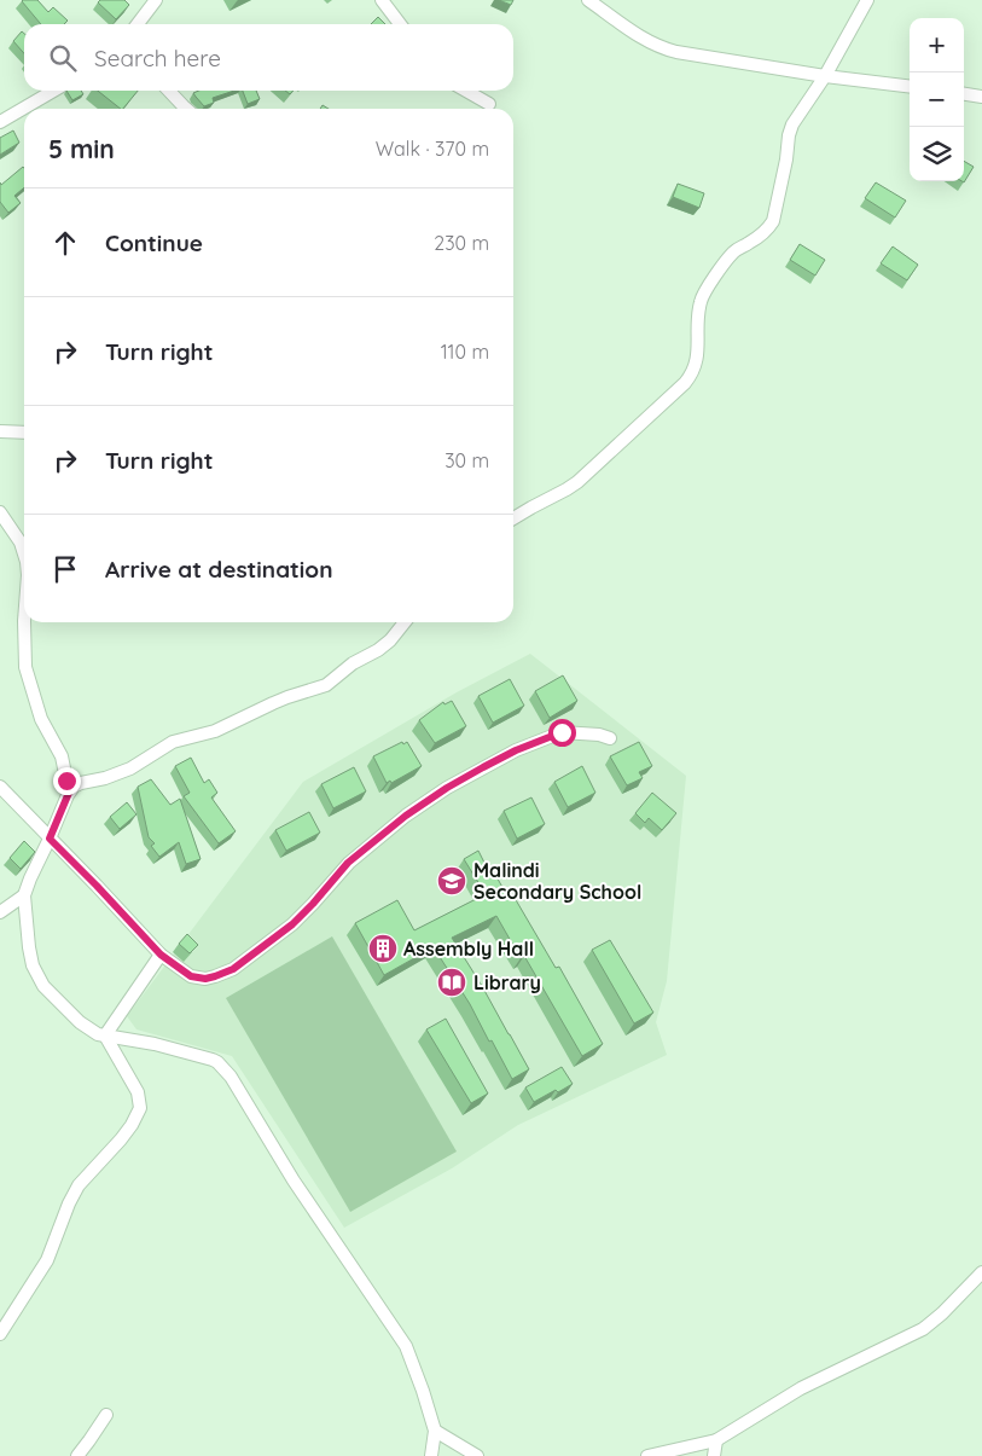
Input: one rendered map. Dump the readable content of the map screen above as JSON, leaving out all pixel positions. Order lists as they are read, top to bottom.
{
  "places": {
    "school or university": ["Malindi Secondary School"],
    "building": ["Assembly Hall"],
    "library": ["Library"]
  },
  "page": {
    "map_buttons": ["+", "−"],
    "search": "Search here",
    "heading": ["5 min", "Walk · 370 m"],
    "list": [
      ["Continue", "230 m"],
      ["Turn right", "110 m"],
      ["Turn right", "30 m"],
      "Arrive at destination"
    ]
  }
}
